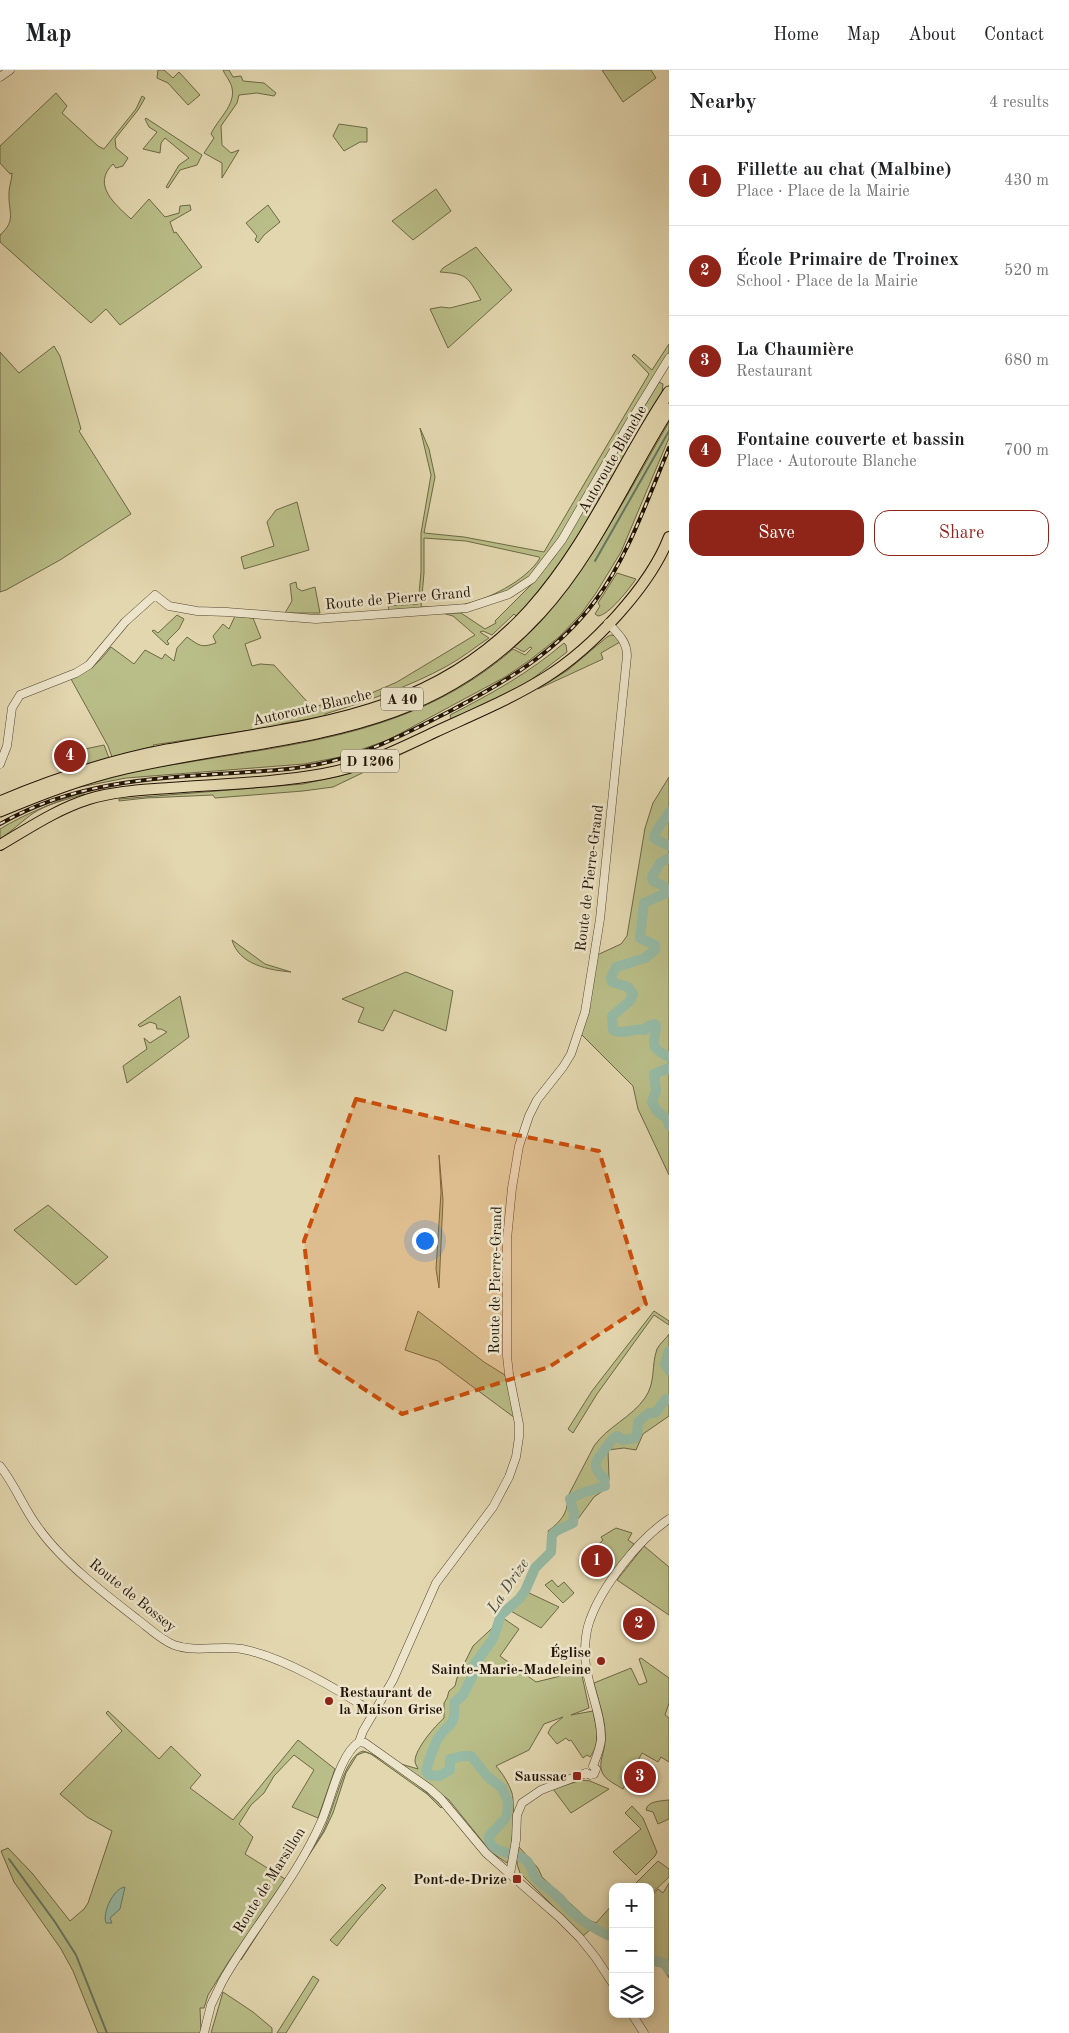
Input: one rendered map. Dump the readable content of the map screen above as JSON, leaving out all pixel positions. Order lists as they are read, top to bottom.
{
  "streets": {
    "highway": ["Autoroute Blanche", "A 40"],
    "main road": ["D 1206"],
    "street": [
      "Route de Pierre Grand",
      "Route de Pierre-Grand",
      "Route de Bossey",
      "Route de Marsillon"
    ]
  },
  "crossings": [
    ["D 1206", "Route de Pierre-Grand"],
    ["Route de Pierre-Grand", "Route de Bossey"],
    ["Route de Pierre-Grand", "Route de Marsillon"]
  ],
  "water": ["La Drize"],
  "places": {
    "other": ["Église Sainte-Marie-Madeleine", "Restaurant de la Maison Grise"],
    "transit": ["Saussac", "Pont-de-Drize"]
  },
  "page": {
    "header": "Map",
    "nav": [
      "Home",
      "Map",
      "About",
      "Contact"
    ],
    "heading": ["Nearby", "4 results"],
    "list": [
      {
        "mark": "1",
        "name": "Fillette au chat (Malbine)",
        "note": "Place · Place de la Mairie",
        "value": "430 m"
      },
      {
        "mark": "2",
        "name": "École Primaire de Troinex",
        "note": "School · Place de la Mairie",
        "value": "520 m"
      },
      {
        "mark": "3",
        "name": "La Chaumière",
        "note": "Restaurant",
        "value": "680 m"
      },
      {
        "mark": "4",
        "name": "Fontaine couverte et bassin",
        "note": "Place · Autoroute Blanche",
        "value": "700 m"
      }
    ],
    "buttons": ["Save", "Share"],
    "pins": [
      "4",
      "1",
      "2",
      "3"
    ],
    "map_buttons": ["+", "−"]
  }
}
